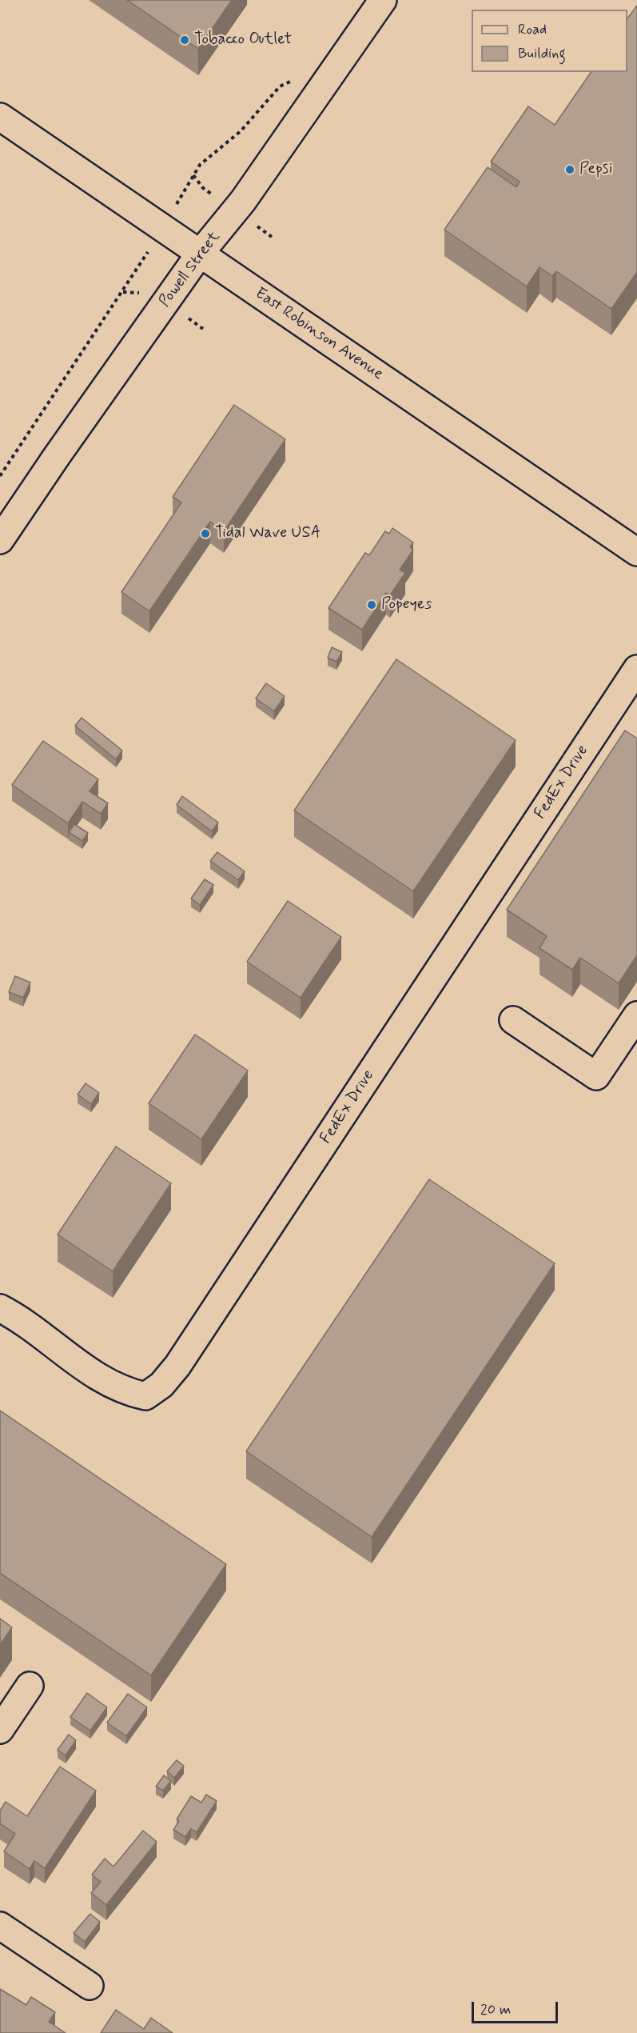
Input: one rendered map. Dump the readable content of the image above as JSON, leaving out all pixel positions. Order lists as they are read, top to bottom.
{
  "streets": {
    "main road": ["Powell Street", "East Robinson Avenue", "FedEx Drive"]
  },
  "crossings": [
    ["Powell Street", "East Robinson Avenue"]
  ],
  "places": [
    "Tobacco Outlet",
    "Pepsi",
    "Tidal Wave USA",
    "Popeyes"
  ],
  "legend": ["Road", "Building"],
  "scale_bar": "20 m"
}
